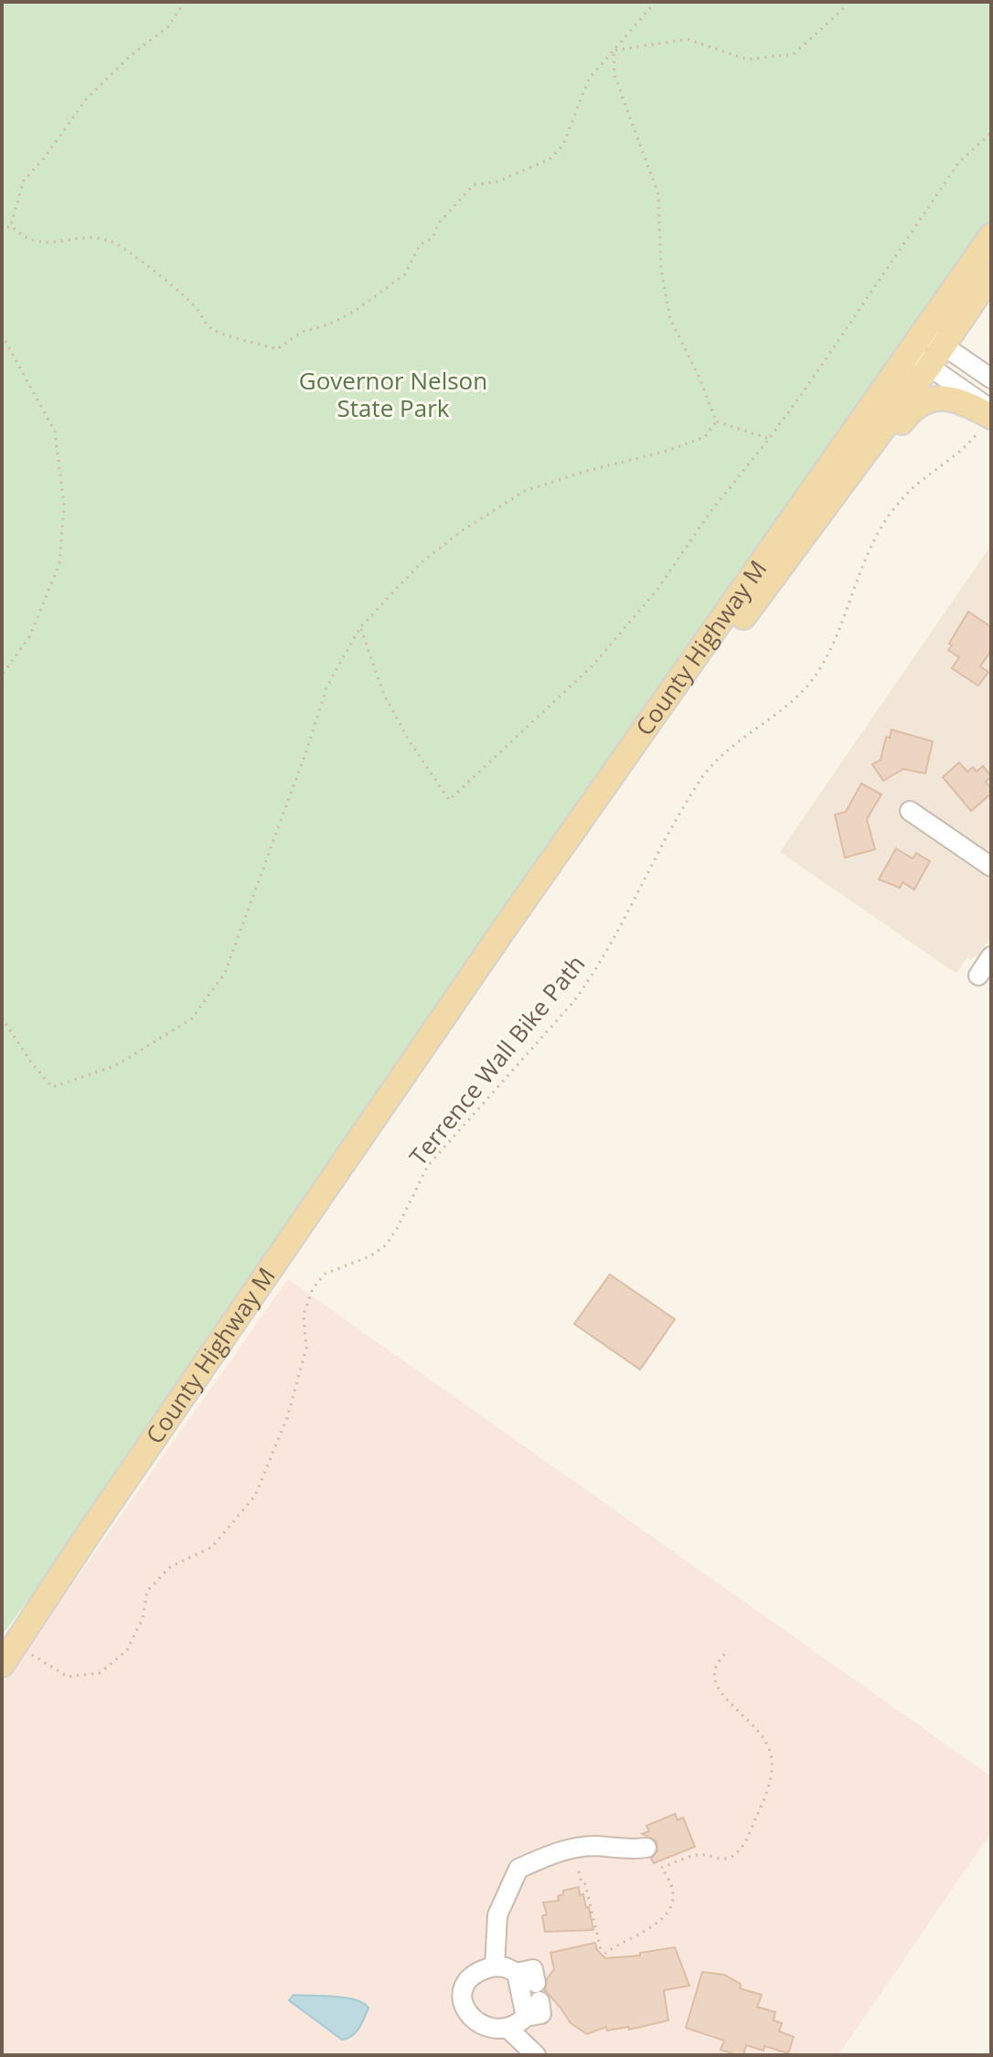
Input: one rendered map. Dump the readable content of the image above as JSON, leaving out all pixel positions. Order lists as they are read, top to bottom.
{
  "streets": {
    "main road": ["County Highway M"],
    "path": ["Terrence Wall Bike Path"]
  },
  "crossings": [
    ["County Highway M", "Terrence Wall Bike Path"]
  ],
  "parks": ["Governor Nelson State Park"]
}
